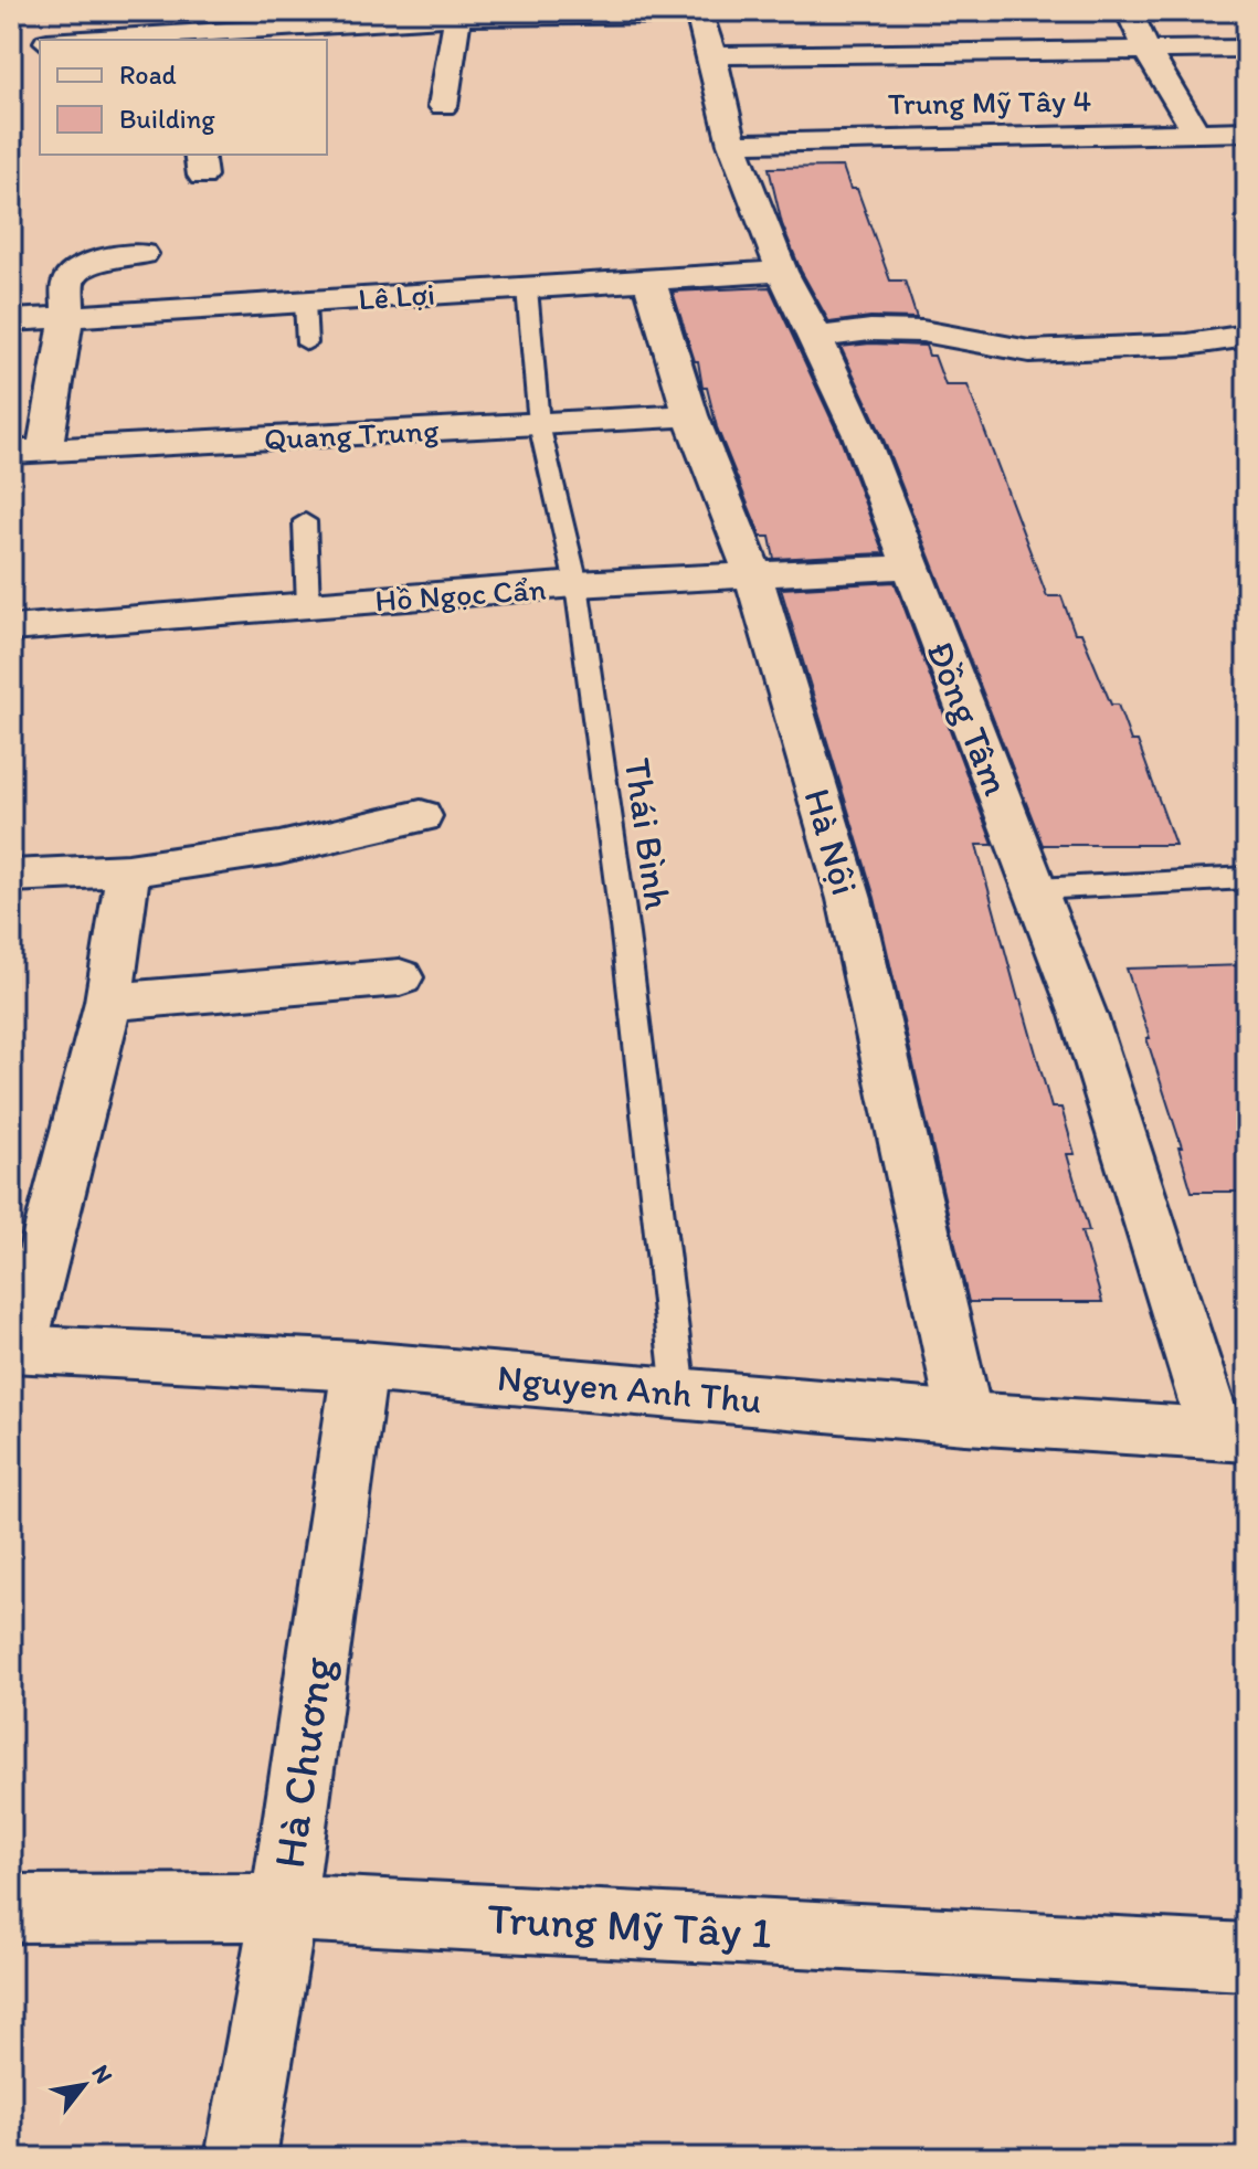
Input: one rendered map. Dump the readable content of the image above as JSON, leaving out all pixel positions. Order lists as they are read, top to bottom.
{
  "streets": {
    "street": [
      "Trung Mỹ Tây 4",
      "Lê Lợi",
      "Quang Trung",
      "Hồ Ngọc Cẩn",
      "Đồng Tâm",
      "Hà Nội",
      "Nguyen Anh Thu",
      "Hà Chương",
      "Trung Mỹ Tây 1"
    ],
    "lane": ["Thái Bình"]
  },
  "crossings": [
    ["Trung Mỹ Tây 4", "Đồng Tâm"],
    ["Lê Lợi", "Đồng Tâm"],
    ["Lê Lợi", "Thái Bình"],
    ["Lê Lợi", "Hà Nội"],
    ["Quang Trung", "Thái Bình"],
    ["Quang Trung", "Hà Nội"],
    ["Hồ Ngọc Cẩn", "Đồng Tâm"],
    ["Hồ Ngọc Cẩn", "Thái Bình"],
    ["Hồ Ngọc Cẩn", "Hà Nội"],
    ["Đồng Tâm", "Nguyen Anh Thu"],
    ["Thái Bình", "Nguyen Anh Thu"],
    ["Hà Nội", "Nguyen Anh Thu"],
    ["Nguyen Anh Thu", "Hà Chương"],
    ["Hà Chương", "Trung Mỹ Tây 1"]
  ],
  "legend": ["Road", "Building"],
  "north": "top right"
}
